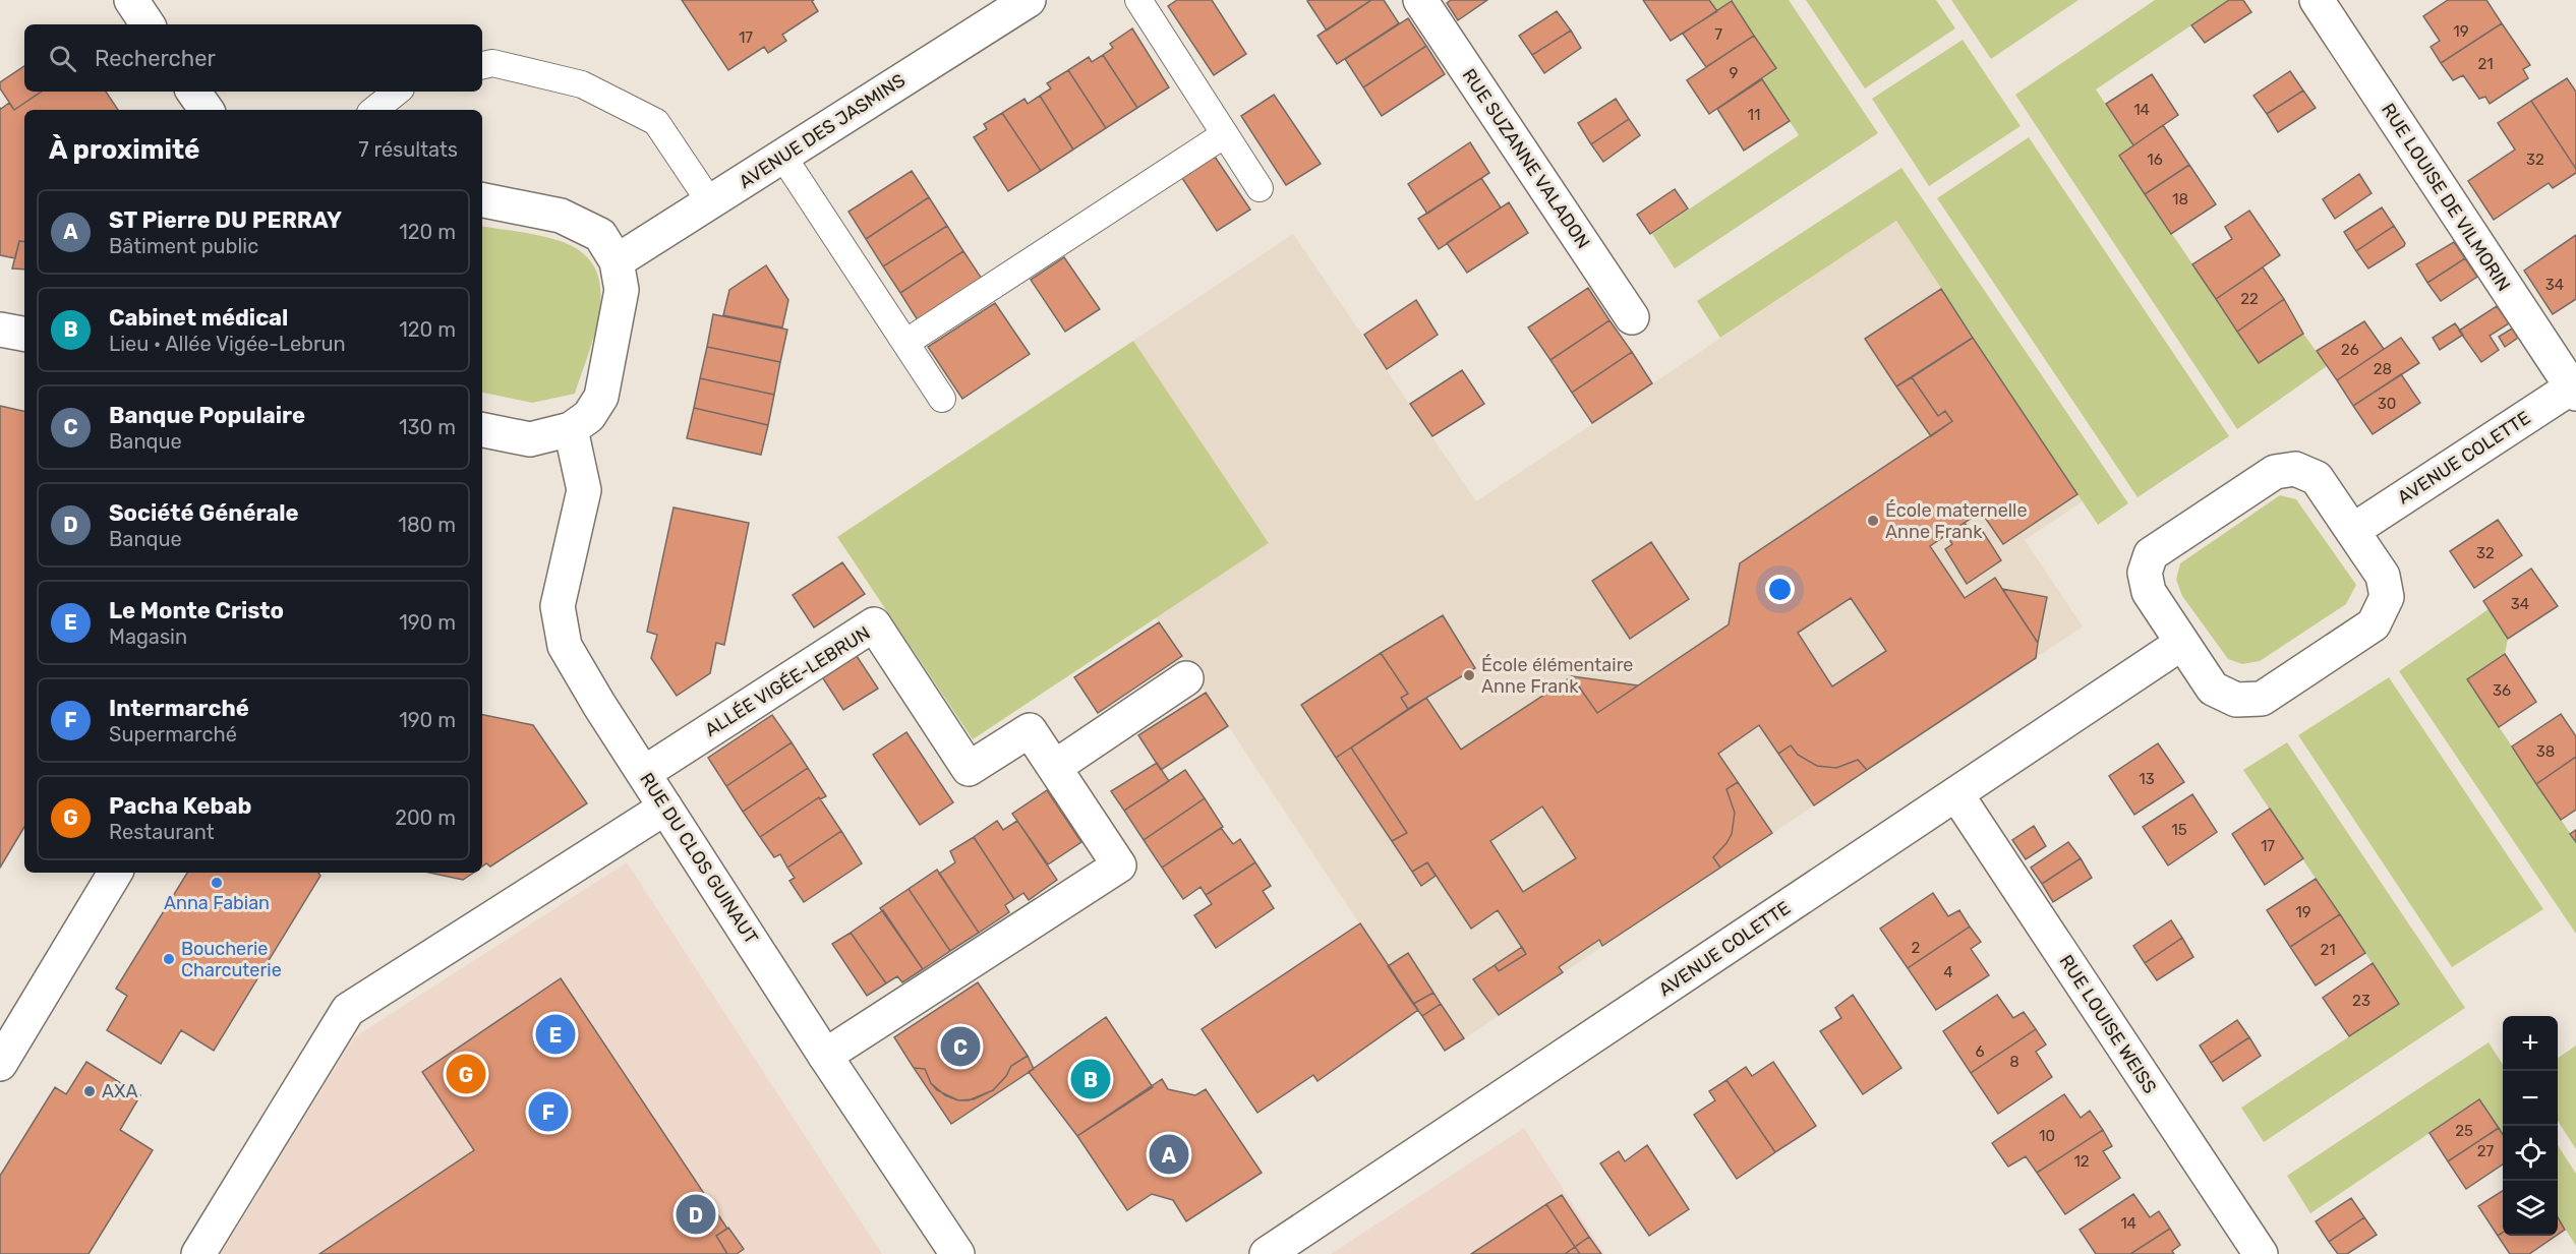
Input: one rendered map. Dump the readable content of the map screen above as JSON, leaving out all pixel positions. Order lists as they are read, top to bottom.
{
  "streets": {
    "street": [
      "AVENUE DES JASMINS",
      "RUE SUZANNE VALADON",
      "RUE LOUISE DE VILMORIN",
      "AVENUE COLETTE",
      "ALLÉE VIGÉE-LEBRUN",
      "RUE DU CLOS GUINAUT",
      "RUE LOUISE WEISS"
    ]
  },
  "crossings": [
    ["RUE LOUISE DE VILMORIN", "AVENUE COLETTE"],
    ["AVENUE COLETTE", "RUE LOUISE WEISS"],
    ["ALLÉE VIGÉE-LEBRUN", "RUE DU CLOS GUINAUT"]
  ],
  "places": [
    "École maternelle Anne Frank",
    "École élémentaire Anne Frank",
    "Anna Fabian",
    "Boucherie Charcuterie",
    "AXA"
  ],
  "house_numbers": [
    "19",
    "7",
    "17",
    "21",
    "9",
    "14",
    "11",
    "16",
    "32",
    "18",
    "34",
    "22",
    "26",
    "28",
    "30",
    "32",
    "34",
    "36",
    "38",
    "13",
    "15",
    "17",
    "19",
    "2",
    "21",
    "4",
    "23",
    "6",
    "8",
    "25",
    "10",
    "27",
    "12",
    "14"
  ],
  "page": {
    "search": "Rechercher",
    "heading": ["À proximité", "7 résultats"],
    "list": [
      {
        "mark": "A",
        "name": "ST Pierre DU PERRAY",
        "note": "Bâtiment public",
        "value": "120 m"
      },
      {
        "mark": "B",
        "name": "Cabinet médical",
        "note": "Lieu · Allée Vigée-Lebrun",
        "value": "120 m"
      },
      {
        "mark": "C",
        "name": "Banque Populaire",
        "note": "Banque",
        "value": "130 m"
      },
      {
        "mark": "D",
        "name": "Société Générale",
        "note": "Banque",
        "value": "180 m"
      },
      {
        "mark": "E",
        "name": "Le Monte Cristo",
        "note": "Magasin",
        "value": "190 m"
      },
      {
        "mark": "F",
        "name": "Intermarché",
        "note": "Supermarché",
        "value": "190 m"
      },
      {
        "mark": "G",
        "name": "Pacha Kebab",
        "note": "Restaurant",
        "value": "200 m"
      }
    ],
    "pins": [
      "E",
      "C",
      "G",
      "B",
      "F",
      "A",
      "D"
    ],
    "map_buttons": ["+", "−"]
  }
}
